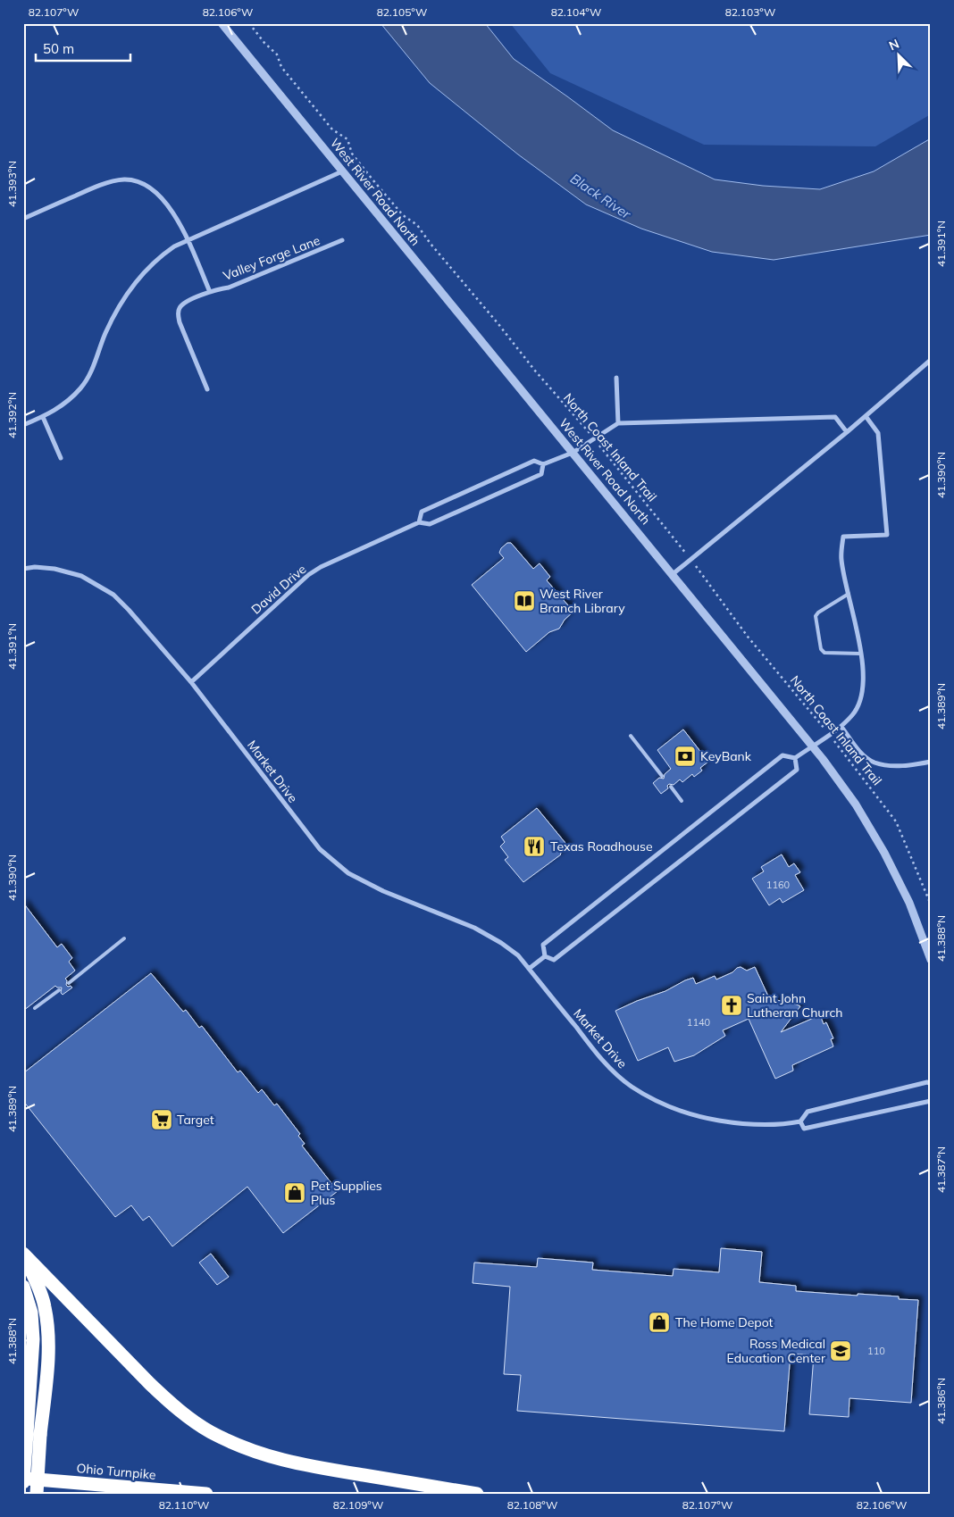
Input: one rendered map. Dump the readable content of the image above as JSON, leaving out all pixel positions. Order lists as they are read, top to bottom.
{
  "streets": {
    "highway": ["Ohio Turnpike"],
    "street": [
      "West River Road North",
      "Valley Forge Lane",
      "David Drive",
      "Market Drive"
    ],
    "path": ["North Coast Inland Trail"]
  },
  "crossings": [
    ["West River Road North", "David Drive"],
    ["North Coast Inland Trail", "David Drive"],
    ["David Drive", "Market Drive"]
  ],
  "water": ["Black River"],
  "places": {
    "library": ["West River Branch Library"],
    "bank": ["KeyBank"],
    "restaurant": ["Texas Roadhouse"],
    "church": ["Saint John Lutheran Church"],
    "supermarket": ["Target"],
    "shop": ["Pet Supplies Plus", "The Home Depot"],
    "school or university": ["Ross Medical Education Center"]
  },
  "house_numbers": ["1160", "1140", "110"],
  "scale_bar": "50 m",
  "north": "top left",
  "coordinates": [
    "82.107°W",
    "82.106°W",
    "82.105°W",
    "82.104°W",
    "82.103°W",
    "41.393°N",
    "41.391°N",
    "41.392°N",
    "41.390°N",
    "41.389°N",
    "41.388°N",
    "41.387°N",
    "41.386°N",
    "82.110°W",
    "82.109°W",
    "82.108°W"
  ]
}
